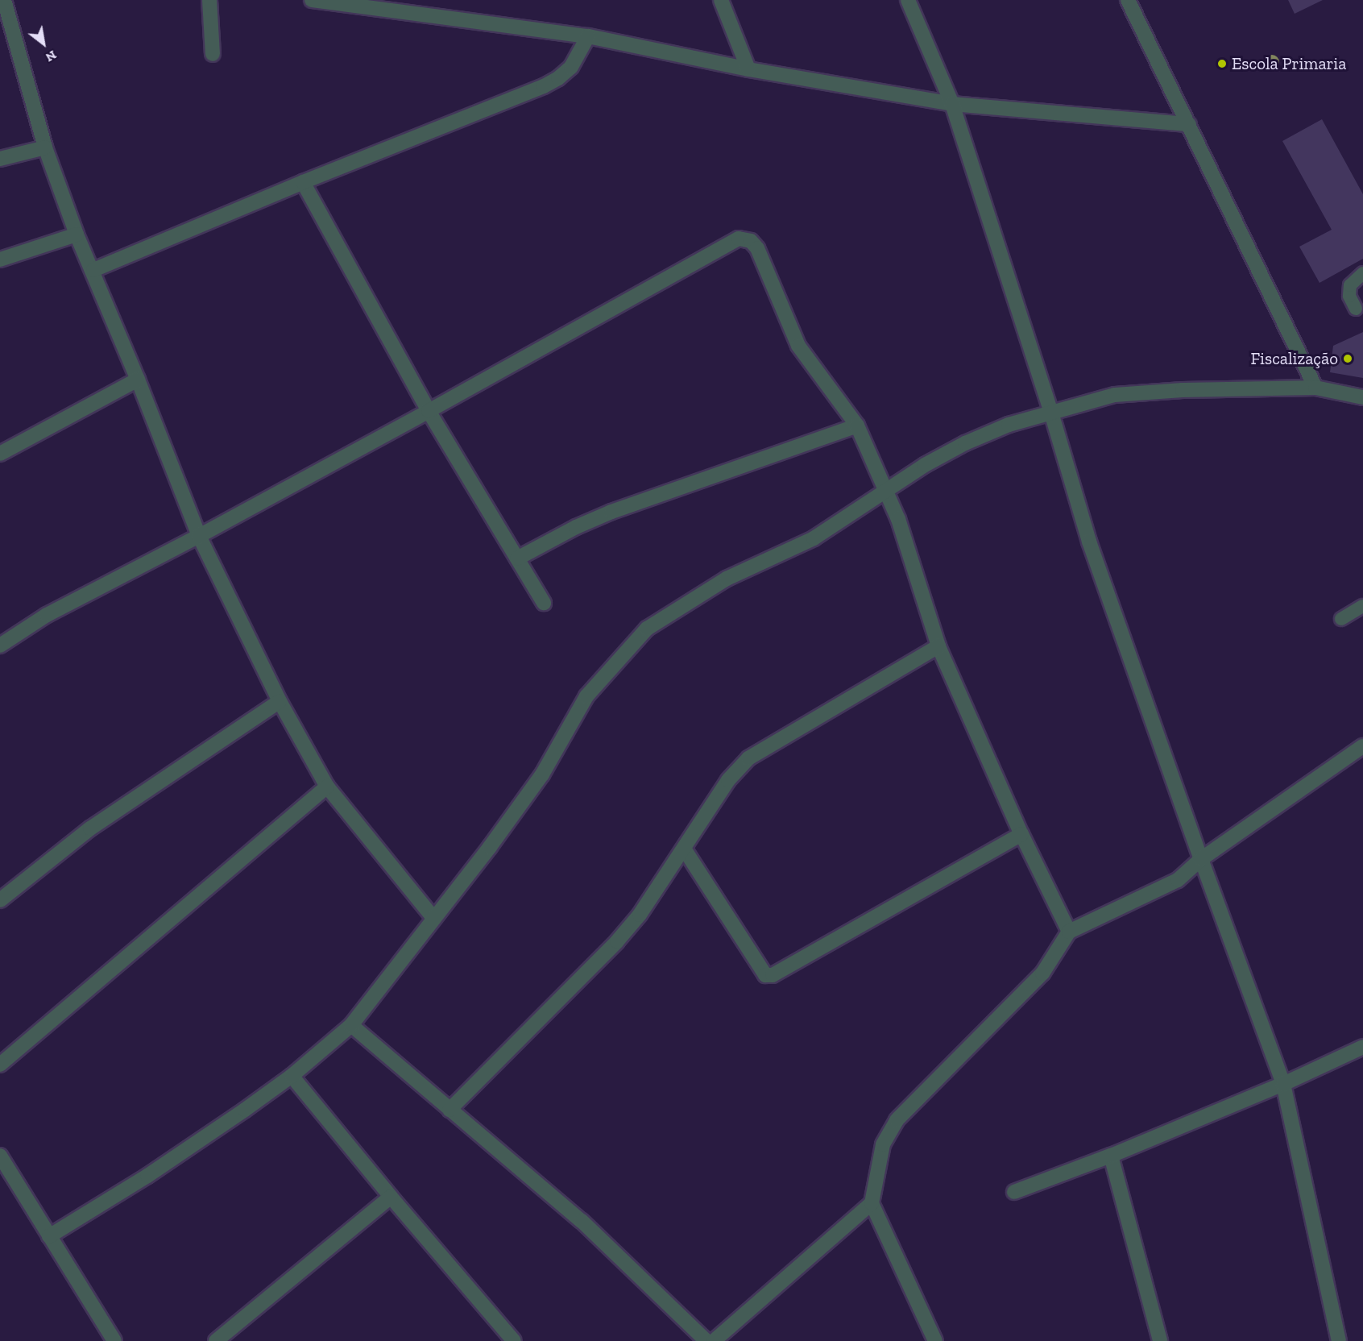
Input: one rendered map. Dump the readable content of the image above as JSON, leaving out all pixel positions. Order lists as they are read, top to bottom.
{
  "places": ["Escola Primaria", "Fiscalização"],
  "north": "bottom right"
}
